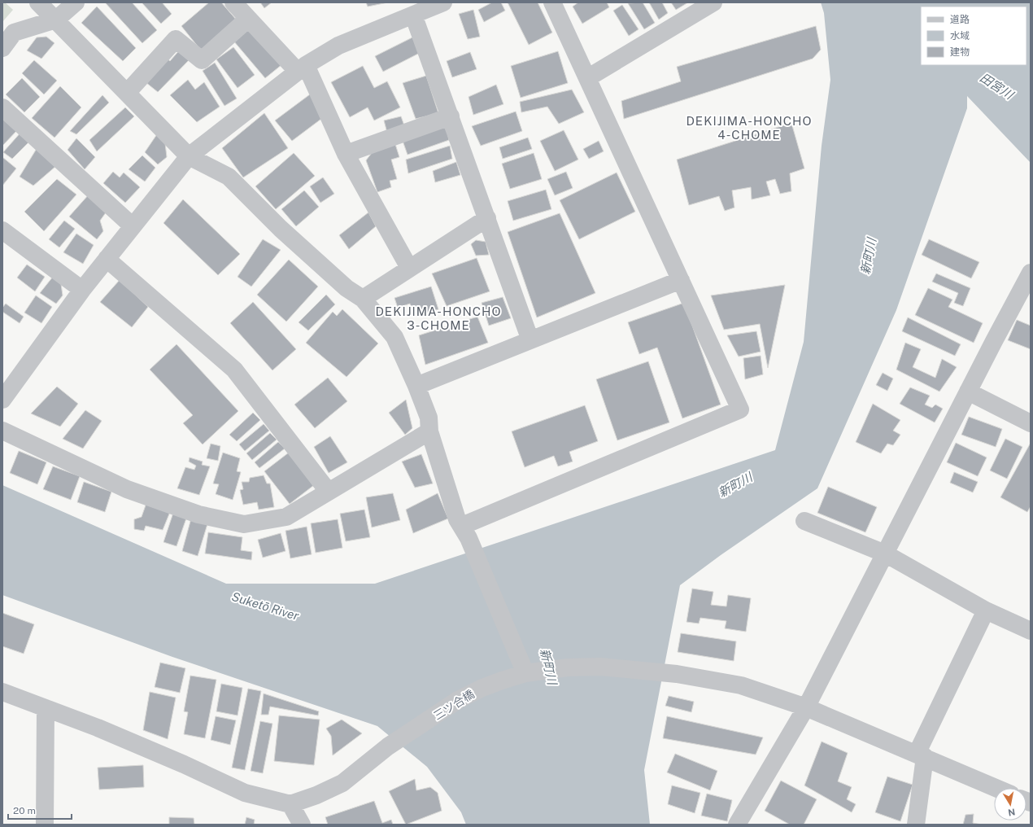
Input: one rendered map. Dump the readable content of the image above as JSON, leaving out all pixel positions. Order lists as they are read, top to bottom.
{
  "streets": {
    "street": ["三ツ合橋"]
  },
  "districts": ["DEKIJIMA-HONCHO 4-CHOME", "DEKIJIMA-HONCHO 3-CHOME"],
  "water": ["田宮川", "新町川", "Suketō River"],
  "legend": ["道路", "水域", "建物"],
  "scale_bar": "20 m",
  "north": "bottom"
}
